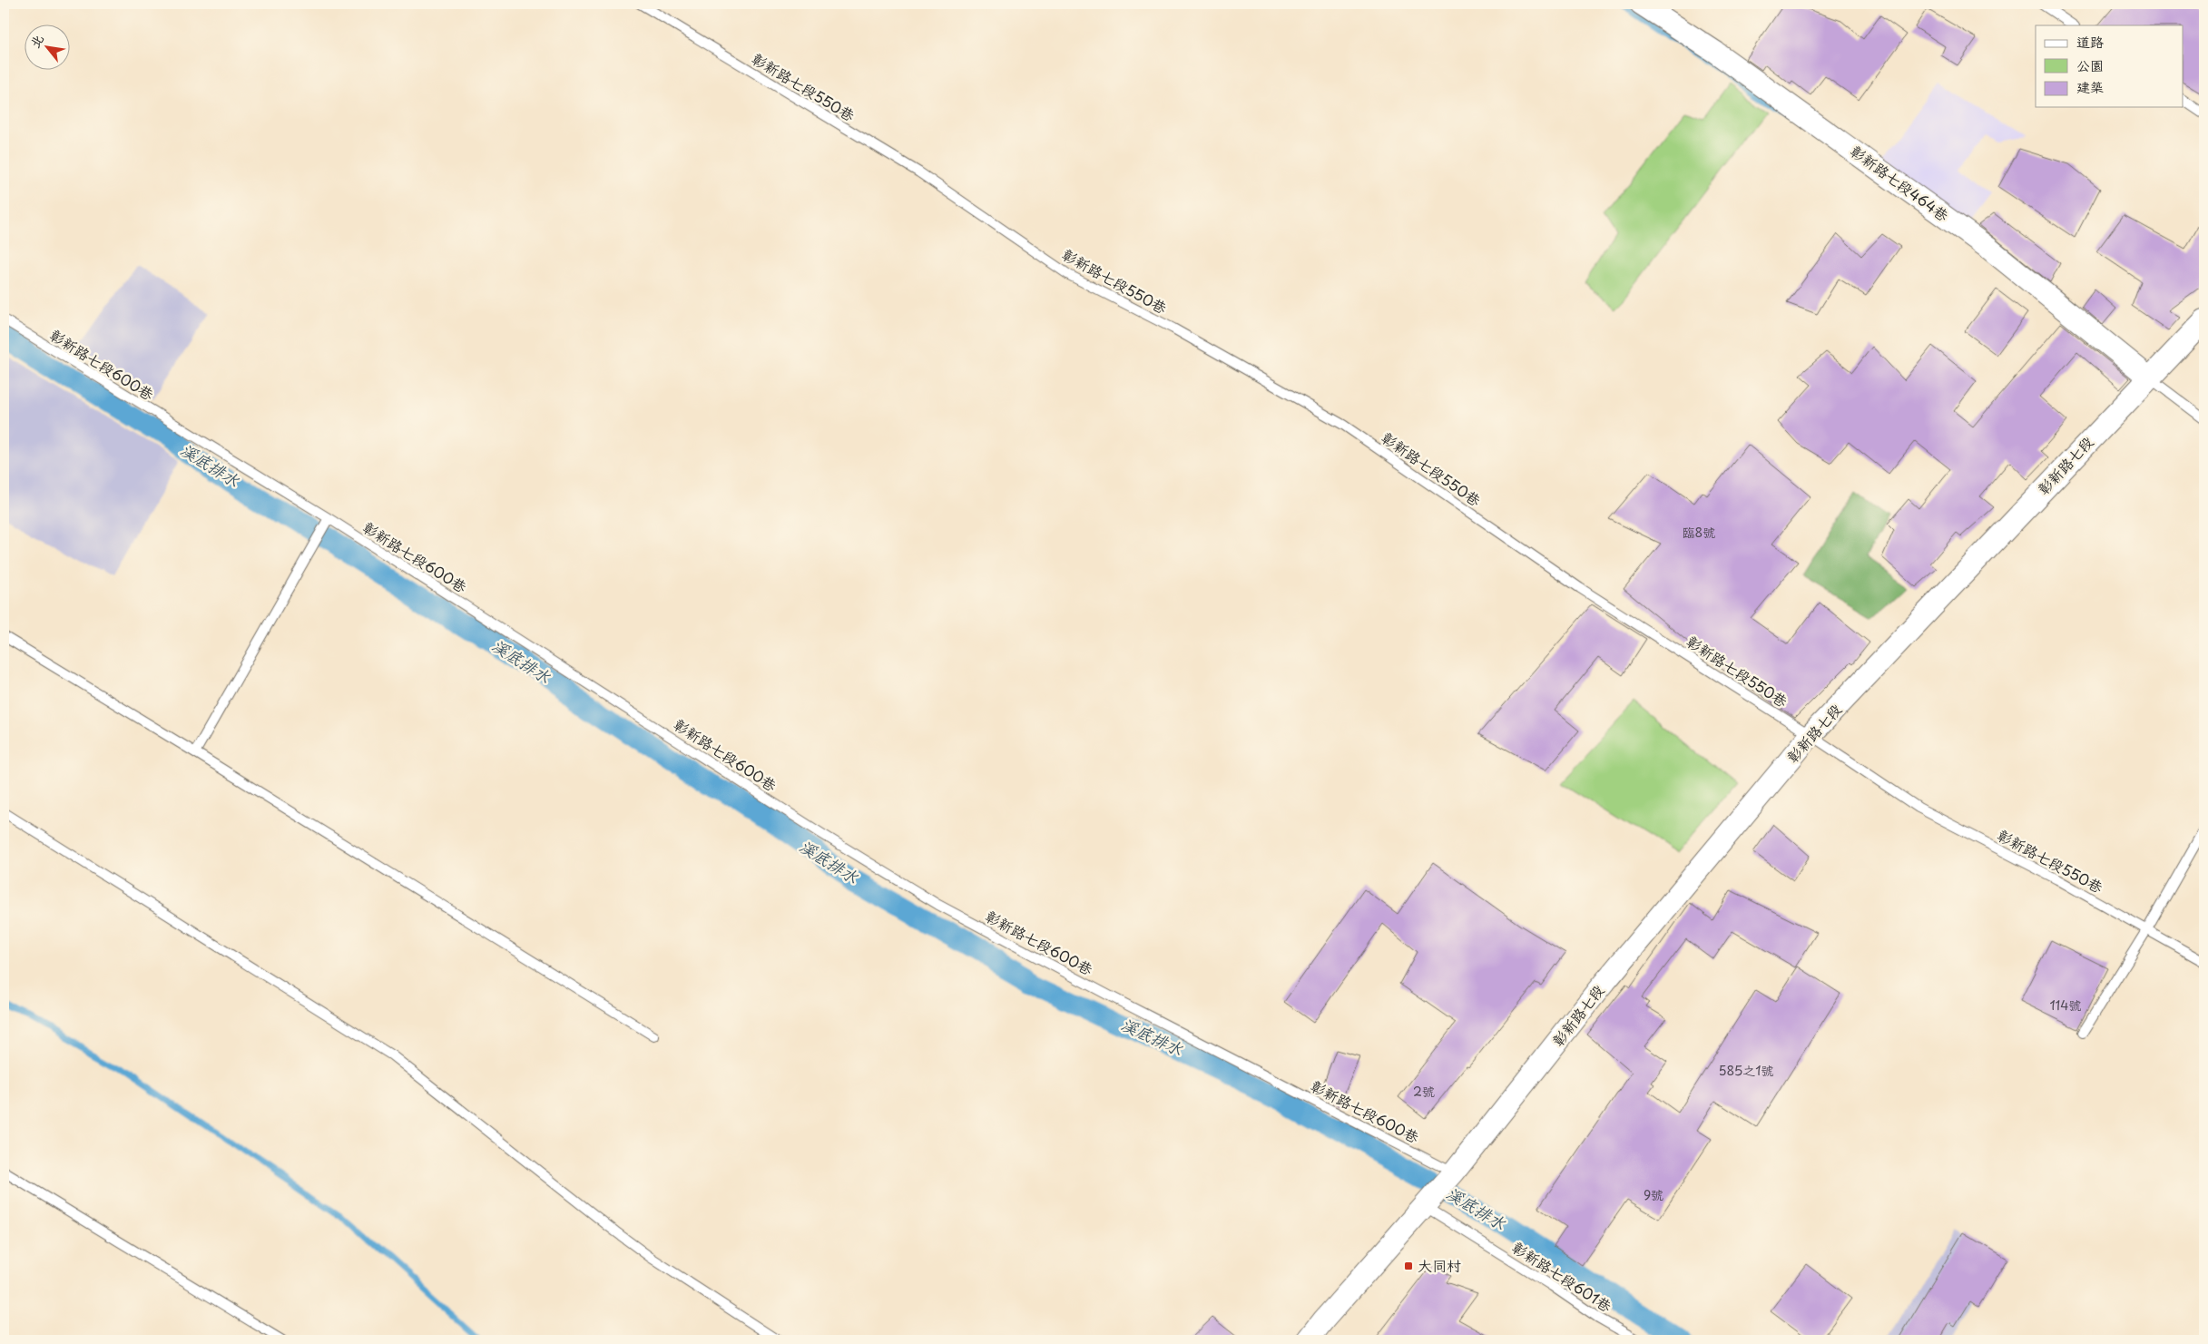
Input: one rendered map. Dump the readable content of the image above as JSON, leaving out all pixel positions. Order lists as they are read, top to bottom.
{
  "streets": {
    "street": ["彰新路七段464巷", "彰新路七段"],
    "lane": ["彰新路七段550巷", "彰新路七段600巷", "彰新路七段601巷"]
  },
  "crossings": [
    ["彰新路七段550巷", "彰新路七段"],
    ["彰新路七段464巷", "彰新路七段"],
    ["彰新路七段600巷", "彰新路七段"],
    ["彰新路七段", "彰新路七段601巷"]
  ],
  "water": ["溪底排水"],
  "places": {
    "transit": ["大同村"]
  },
  "house_numbers": [
    "臨8號",
    "114號",
    "585之1號",
    "2號",
    "9號"
  ],
  "legend": ["道路", "公園", "建築"],
  "north": "top left"
}
